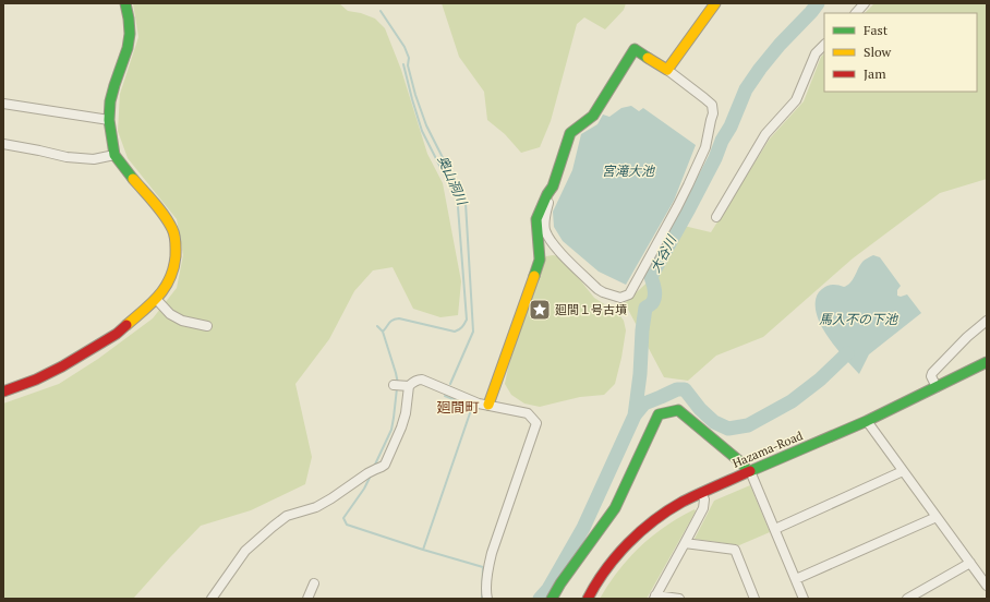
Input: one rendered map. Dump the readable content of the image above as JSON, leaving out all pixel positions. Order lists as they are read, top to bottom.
{
  "streets": {
    "street": ["Hazama-Road"]
  },
  "districts": ["廻間町"],
  "water": [
    "宮滝大池",
    "奥山洞川",
    "大谷川",
    "馬入不の下池"
  ],
  "places": {
    "place": ["廻間１号古墳"]
  },
  "legend": ["Fast", "Slow", "Jam"]
}
